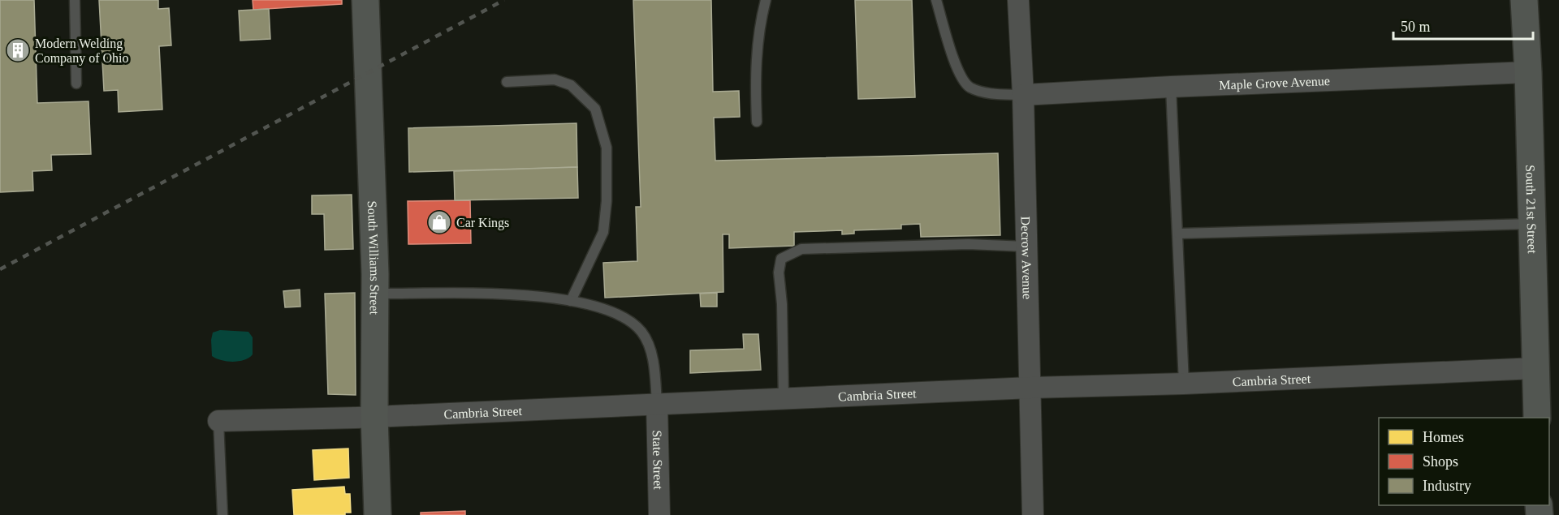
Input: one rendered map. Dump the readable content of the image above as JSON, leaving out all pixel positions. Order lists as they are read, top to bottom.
{
  "streets": {
    "street": [
      "Maple Grove Avenue",
      "South 21st Street",
      "South Williams Street",
      "Decrow Avenue",
      "Cambria Street",
      "State Street"
    ]
  },
  "crossings": [
    ["Maple Grove Avenue", "South 21st Street"],
    ["Maple Grove Avenue", "Decrow Avenue"],
    ["South 21st Street", "Cambria Street"],
    ["South Williams Street", "Cambria Street"],
    ["Decrow Avenue", "Cambria Street"],
    ["Cambria Street", "State Street"]
  ],
  "places": {
    "building": ["Modern Welding Company of Ohio"],
    "shop": ["Car Kings"]
  },
  "legend": ["Homes", "Shops", "Industry"],
  "scale_bar": "50 m"
}
